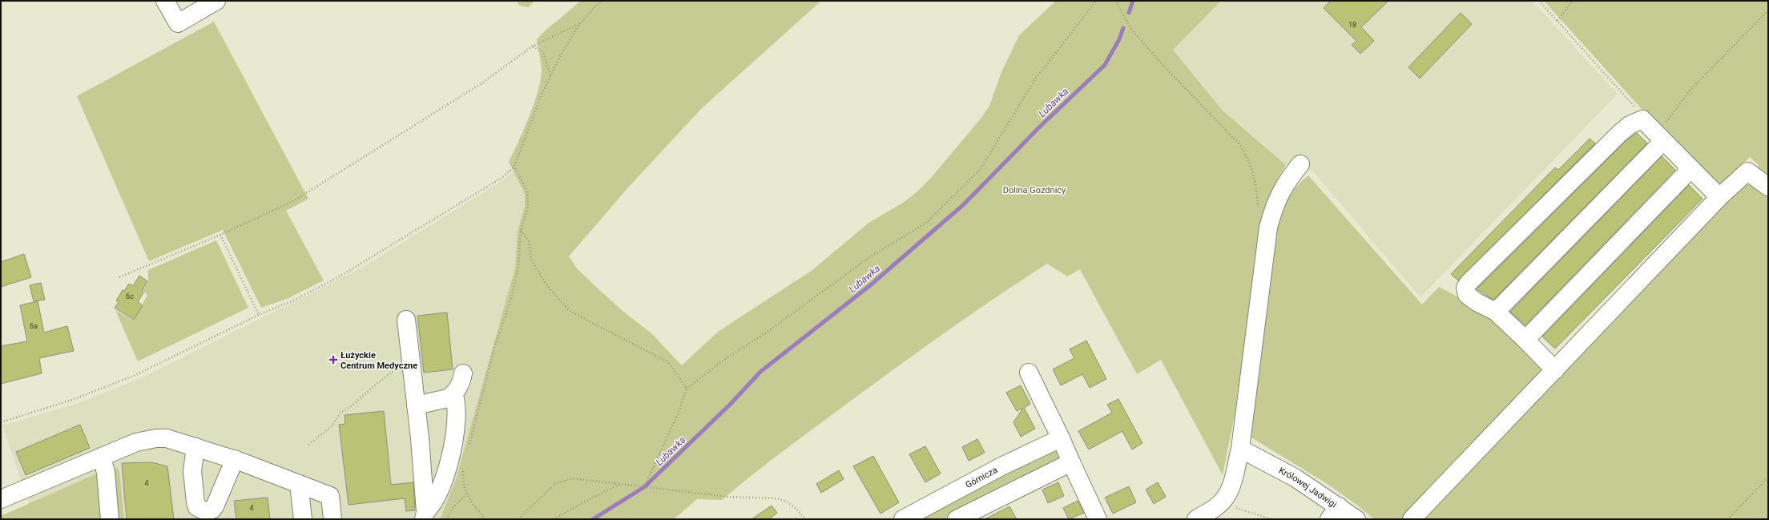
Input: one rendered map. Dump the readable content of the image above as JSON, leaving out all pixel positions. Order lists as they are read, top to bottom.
{
  "streets": {
    "street": ["Górnicza", "Królowej Jadwigi"]
  },
  "water": ["Lubawka"],
  "parks": ["Dolina Gozdnicy"],
  "places": {
    "health": ["Łużyckie Centrum Medyczne"]
  },
  "house_numbers": [
    "18",
    "6c",
    "6a",
    "4",
    "4"
  ]
}
